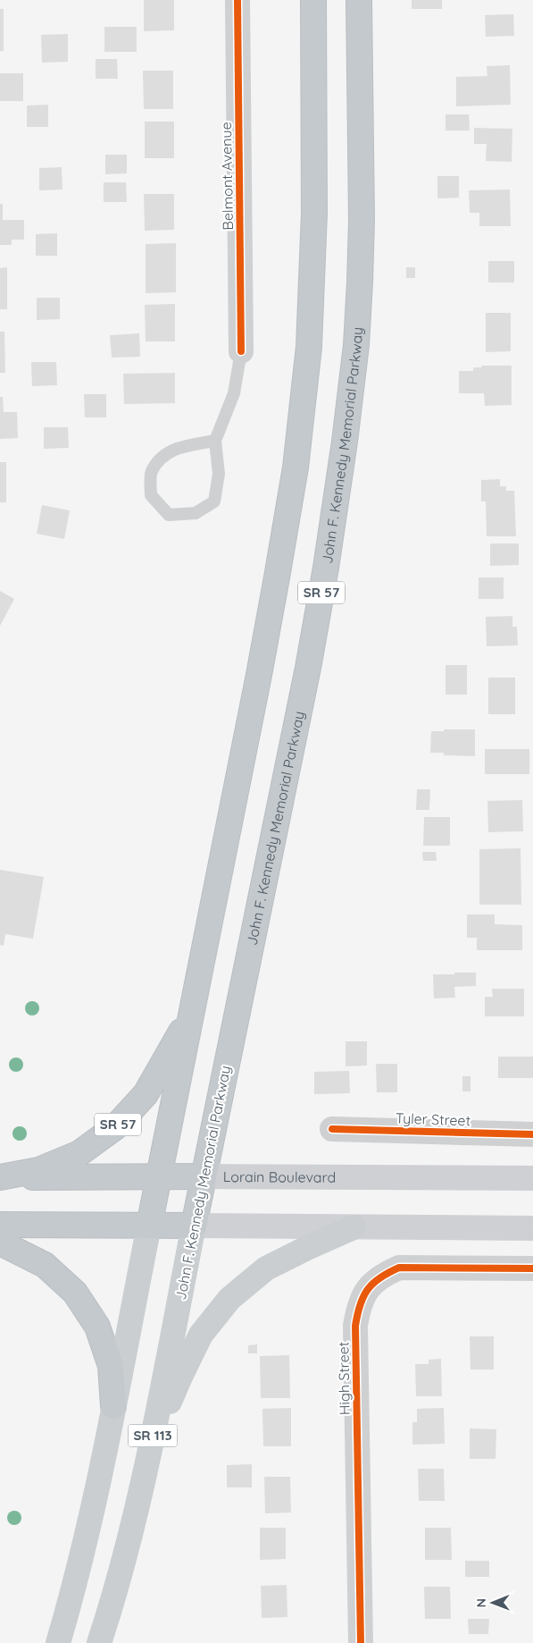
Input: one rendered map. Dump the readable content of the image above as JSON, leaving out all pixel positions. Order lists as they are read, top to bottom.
{
  "streets": {
    "highway": [
      "John F. Kennedy Memorial Parkway",
      "SR 57",
      "Lorain Boulevard",
      "SR 113"
    ],
    "street": ["Belmont Avenue", "Tyler Street", "High Street"]
  },
  "crossings": [
    ["John F. Kennedy Memorial Parkway", "Lorain Boulevard"],
    ["SR 57", "Lorain Boulevard"],
    ["SR 57", "SR 113"],
    ["Lorain Boulevard", "SR 113"]
  ],
  "north": "left"
}
